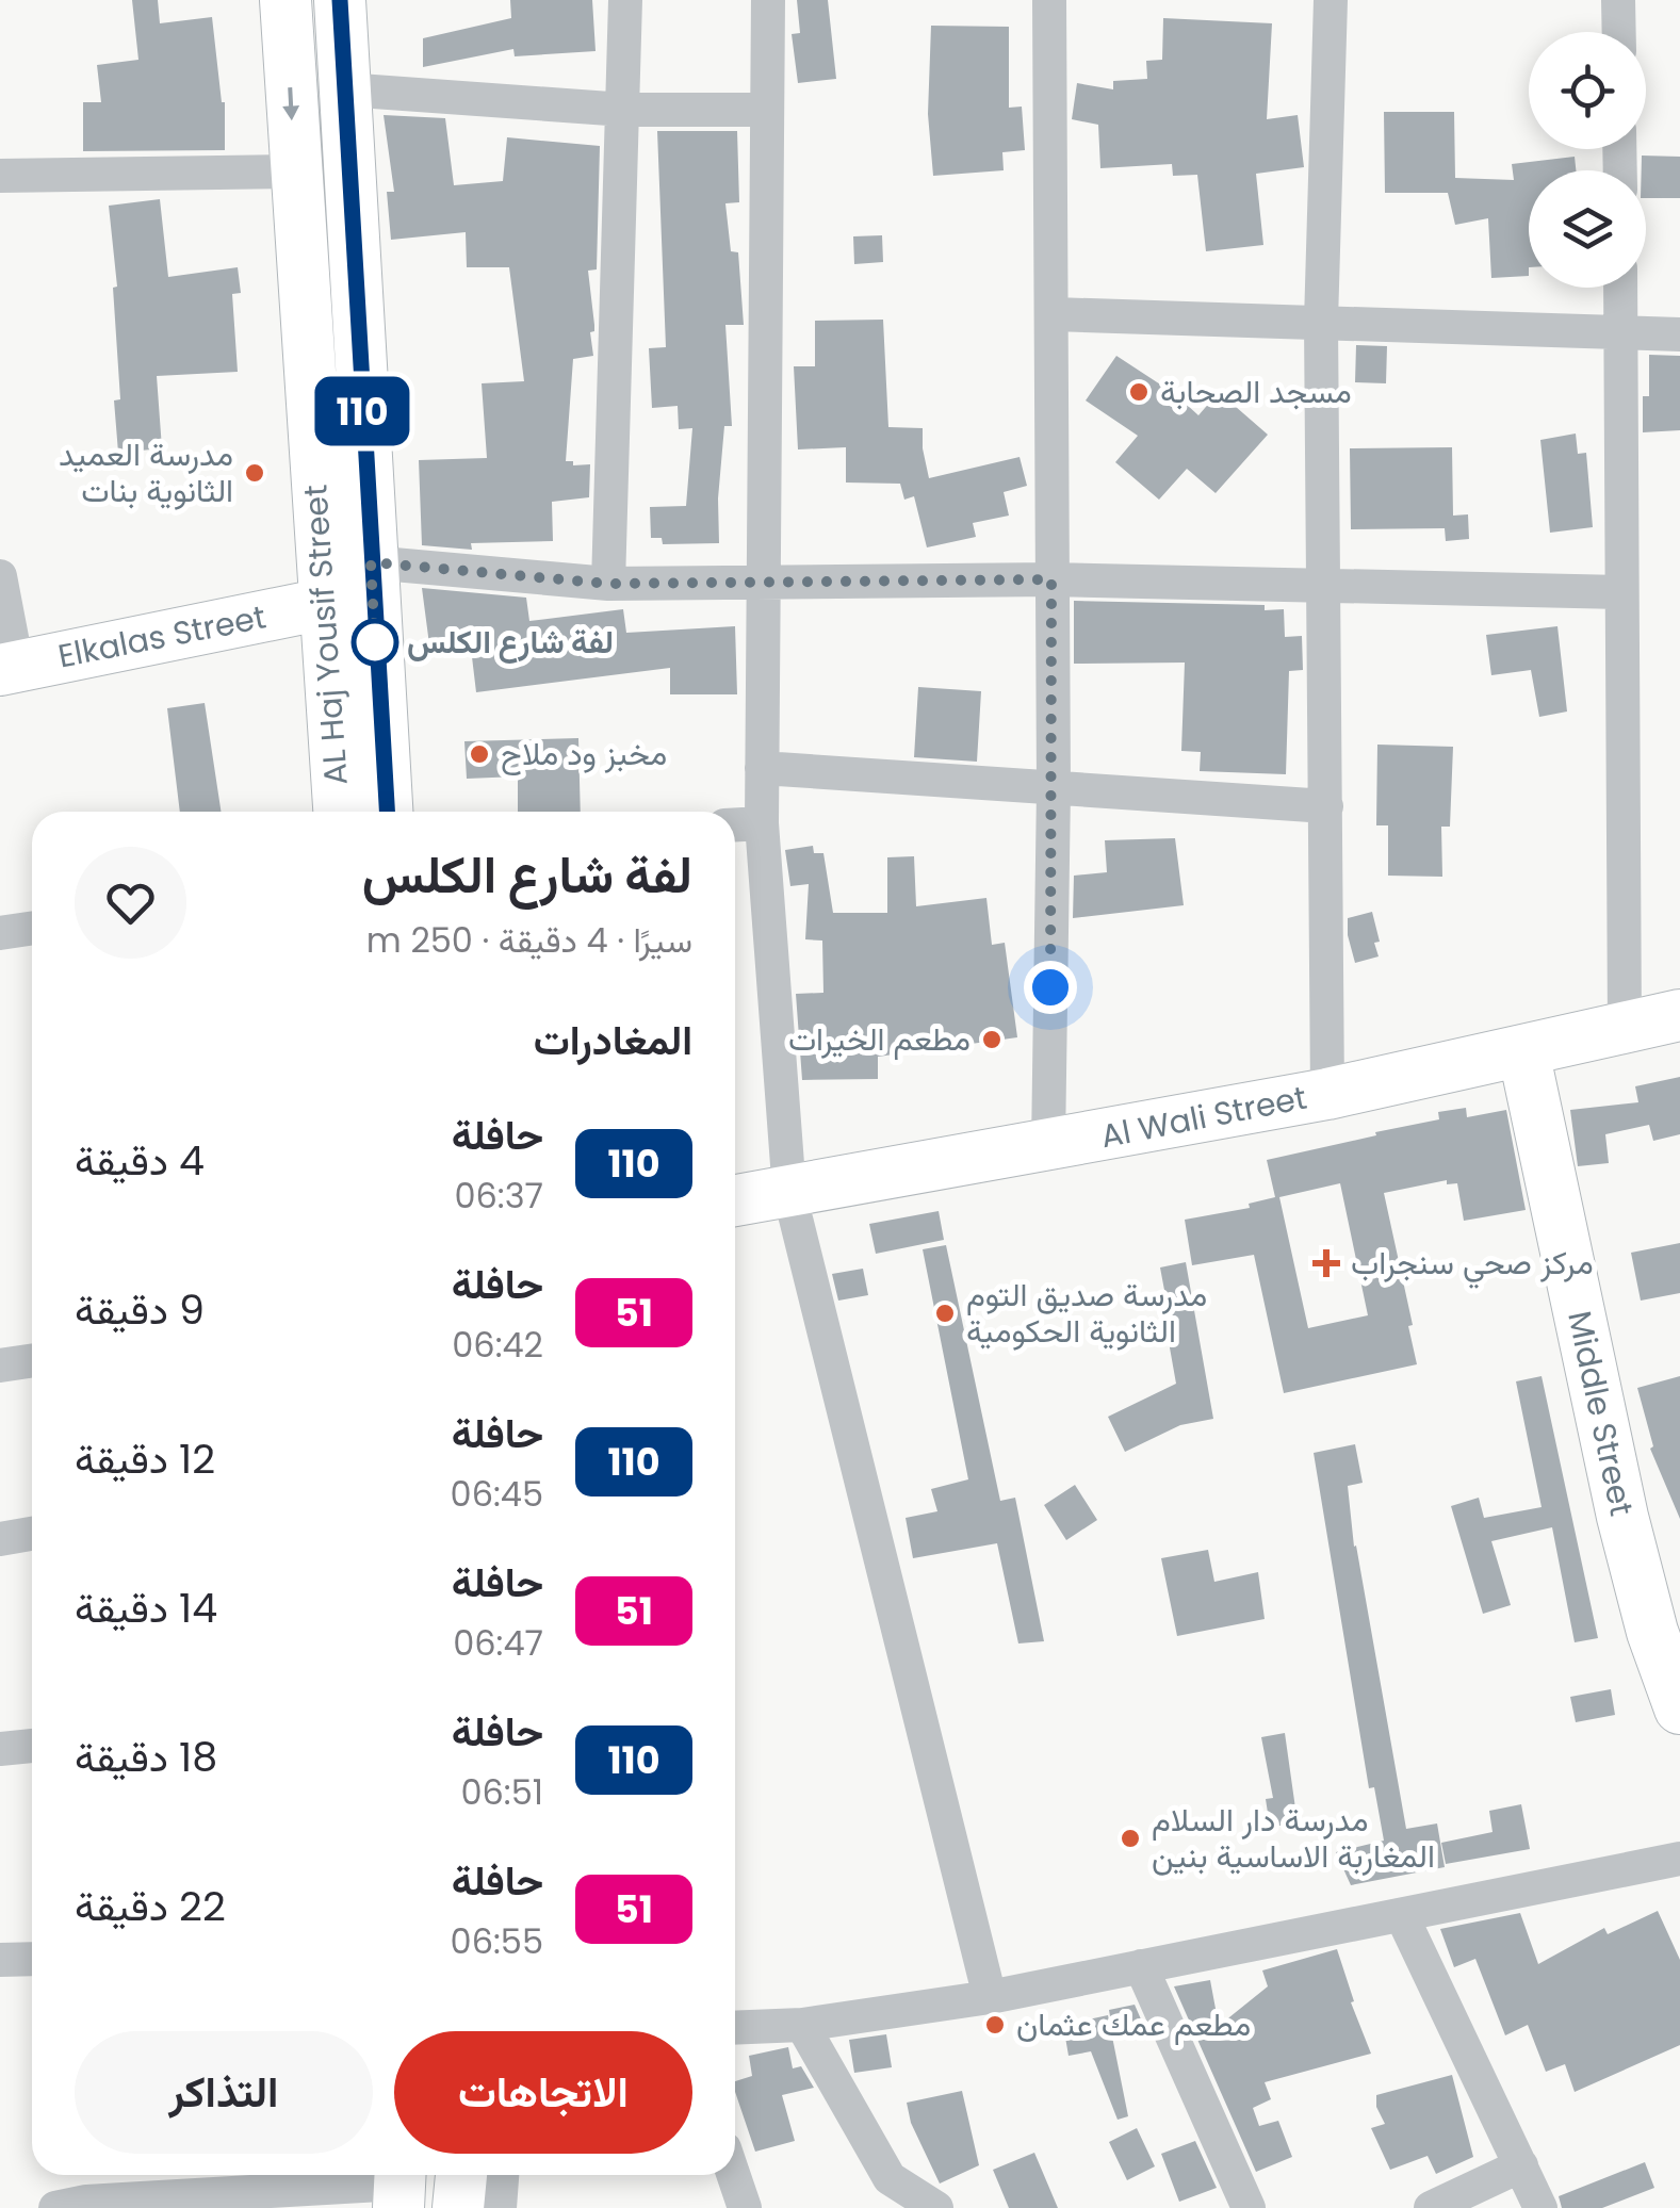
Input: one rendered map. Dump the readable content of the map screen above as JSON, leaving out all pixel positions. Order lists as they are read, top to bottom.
{
  "streets": {
    "street": [
      "AL Haj Yousif Street",
      "Elkalas Street",
      "Al Wali Street",
      "Middle Street"
    ]
  },
  "crossings": [
    ["AL Haj Yousif Street", "Elkalas Street"],
    ["Al Wali Street", "Middle Street"]
  ],
  "places": {
    "other": [
      "مسجد الصحابة",
      "مدرسة العميد الثانوية بنات",
      "لفة شارع الكلس",
      "مخبز ود ملاح",
      "مطعم الخيرات",
      "مدرسة صديق التوم الثانوية الحكومية",
      "مدرسة دار السلام المغاربة الاساسية بنين",
      "مطعم عمك عثمان"
    ],
    "health": ["مركز صحي سنجراب"]
  },
  "lines": ["bus line 110"],
  "page": {
    "on_map": "110",
    "heading": [
      ["لفة شارع الكلس", "سيرًا · 4 دقيقة · 250 m"],
      "المغادرات"
    ],
    "list": [
      {
        "mark": "110",
        "name": "حافلة",
        "note": "06:37",
        "value": "4 دقيقة"
      },
      {
        "mark": "51",
        "name": "حافلة",
        "note": "06:42",
        "value": "9 دقيقة"
      },
      {
        "mark": "110",
        "name": "حافلة",
        "note": "06:45",
        "value": "12 دقيقة"
      },
      {
        "mark": "51",
        "name": "حافلة",
        "note": "06:47",
        "value": "14 دقيقة"
      },
      {
        "mark": "110",
        "name": "حافلة",
        "note": "06:51",
        "value": "18 دقيقة"
      },
      {
        "mark": "51",
        "name": "حافلة",
        "note": "06:55",
        "value": "22 دقيقة"
      }
    ],
    "buttons": ["الاتجاهات", "التذاكر"]
  }
}
